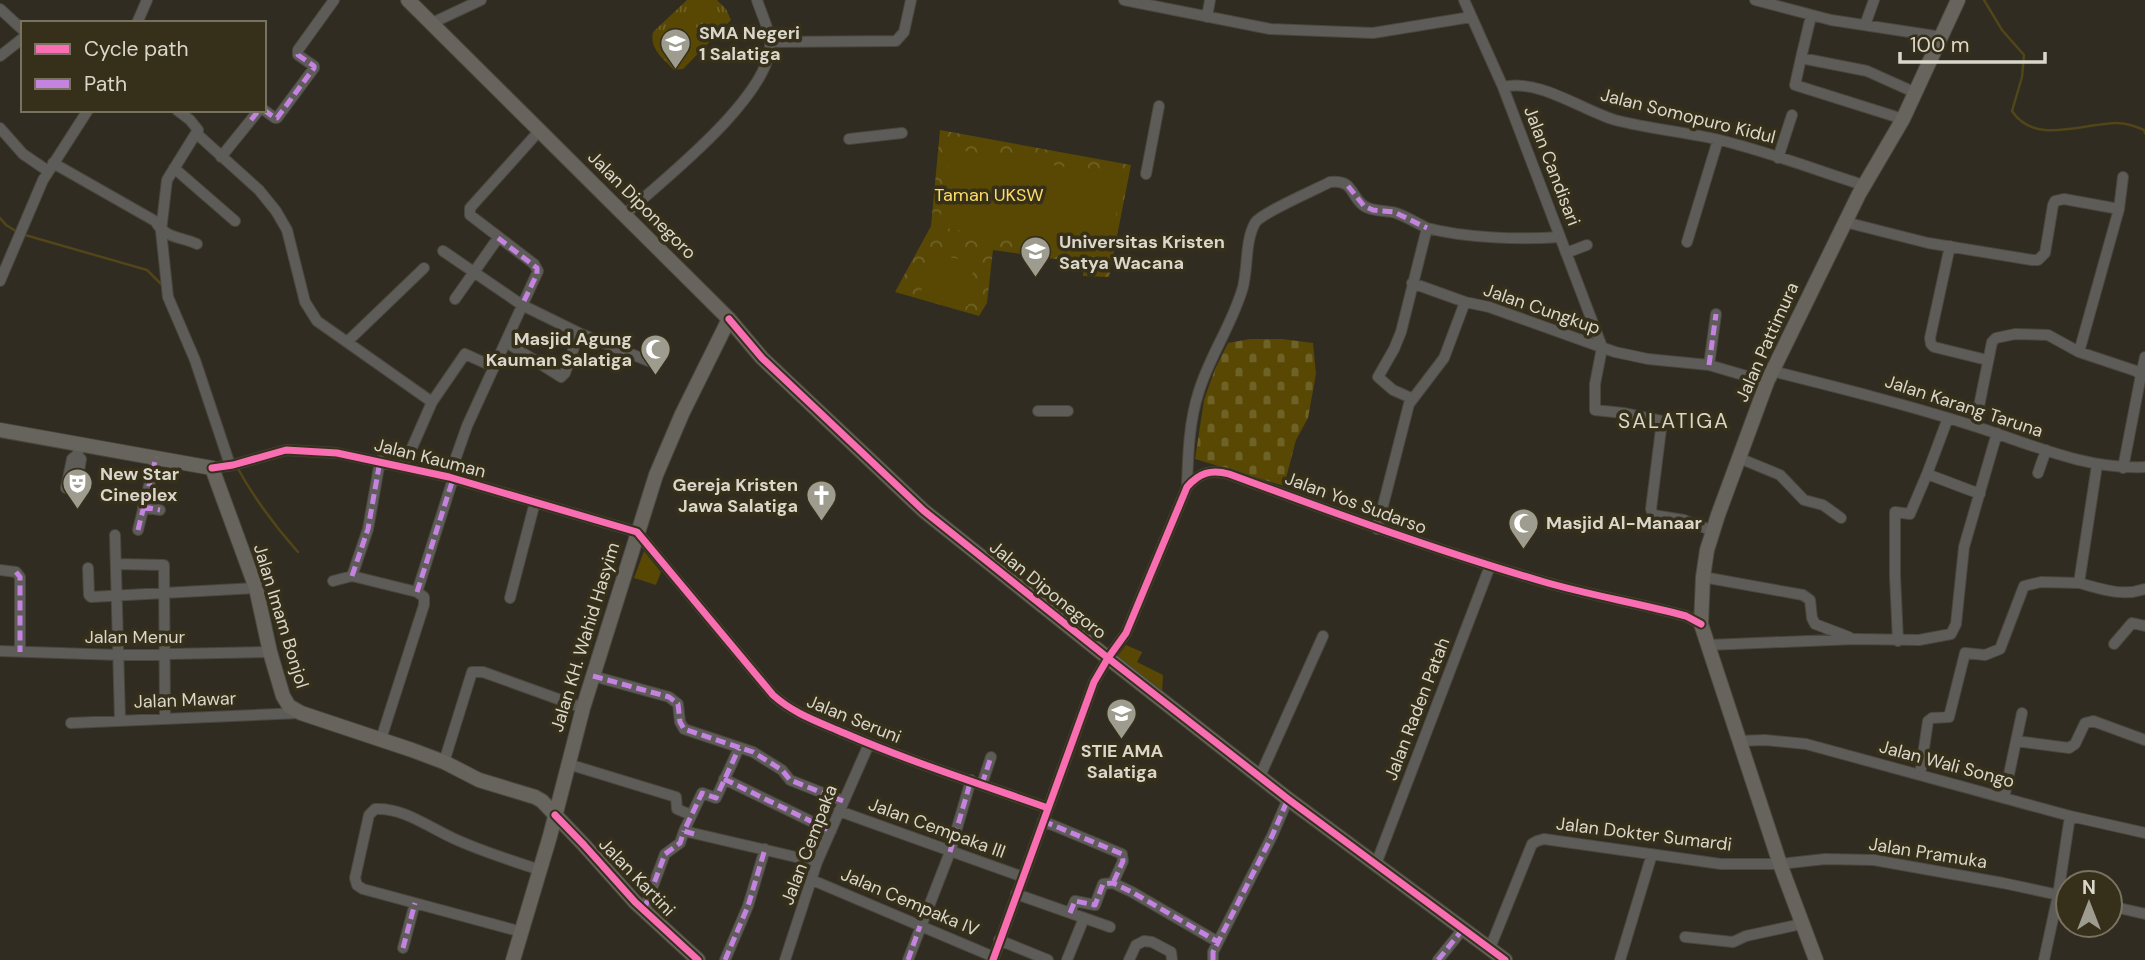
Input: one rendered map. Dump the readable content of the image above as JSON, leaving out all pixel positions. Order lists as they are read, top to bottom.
{
  "streets": {
    "main road": [
      "Jalan Diponegoro",
      "Jalan Pattimura",
      "Jalan Imam Bonjol",
      "Jalan KH. Wahid Hasyim",
      "Jalan Kartini"
    ],
    "street": [
      "Jalan Somopuro Kidul",
      "Jalan Candisari",
      "Jalan Cungkup",
      "Jalan Karang Taruna",
      "Jalan Kauman",
      "Jalan Yos Sudarso",
      "Jalan Menur",
      "Jalan Mawar",
      "Jalan Raden Patah",
      "Jalan Seruni",
      "Jalan Wali Songo",
      "Jalan Cempaka III",
      "Jalan Dokter Sumardi",
      "Jalan Cempaka",
      "Jalan Pramuka",
      "Jalan Cempaka IV"
    ]
  },
  "crossings": [
    ["Jalan Somopuro Kidul", "Jalan Candisari"],
    ["Jalan Somopuro Kidul", "Jalan Pattimura"],
    ["Jalan Candisari", "Jalan Cungkup"],
    ["Jalan Diponegoro", "Jalan KH. Wahid Hasyim"],
    ["Jalan Diponegoro", "Jalan Raden Patah"],
    ["Jalan Diponegoro", "Jalan Dokter Sumardi"],
    ["Jalan Cungkup", "Jalan Pattimura"],
    ["Jalan Cungkup", "Jalan Karang Taruna"],
    ["Jalan Cungkup", "Jalan Yos Sudarso"],
    ["Jalan Pattimura", "Jalan Karang Taruna"],
    ["Jalan Pattimura", "Jalan Yos Sudarso"],
    ["Jalan Pattimura", "Jalan Wali Songo"],
    ["Jalan Pattimura", "Jalan Dokter Sumardi"],
    ["Jalan Pattimura", "Jalan Pramuka"],
    ["Jalan Kauman", "Jalan Imam Bonjol"],
    ["Jalan Kauman", "Jalan KH. Wahid Hasyim"],
    ["Jalan Kauman", "Jalan Seruni"],
    ["Jalan Yos Sudarso", "Jalan Raden Patah"],
    ["Jalan Imam Bonjol", "Jalan Menur"],
    ["Jalan Imam Bonjol", "Jalan KH. Wahid Hasyim"],
    ["Jalan Imam Bonjol", "Jalan Mawar"],
    ["Jalan Imam Bonjol", "Jalan Kartini"],
    ["Jalan KH. Wahid Hasyim", "Jalan Seruni"],
    ["Jalan KH. Wahid Hasyim", "Jalan Cempaka III"],
    ["Jalan KH. Wahid Hasyim", "Jalan Kartini"],
    ["Jalan Seruni", "Jalan Cempaka"],
    ["Jalan Cempaka III", "Jalan Cempaka"],
    ["Jalan Dokter Sumardi", "Jalan Pramuka"],
    ["Jalan Cempaka", "Jalan Cempaka IV"]
  ],
  "districts": ["SALATIGA"],
  "parks": ["Taman UKSW"],
  "places": {
    "school or university": ["SMA Negeri 1 Salatiga", "Universitas Kristen Satya Wacana", "STIE AMA Salatiga"],
    "mosque": ["Masjid Agung Kauman Salatiga", "Masjid Al-Manaar"],
    "theatre": ["New Star Cineplex"],
    "church": ["Gereja Kristen Jawa Salatiga"]
  },
  "legend": ["Cycle path", "Path"],
  "scale_bar": "100 m",
  "north": "top"
}
